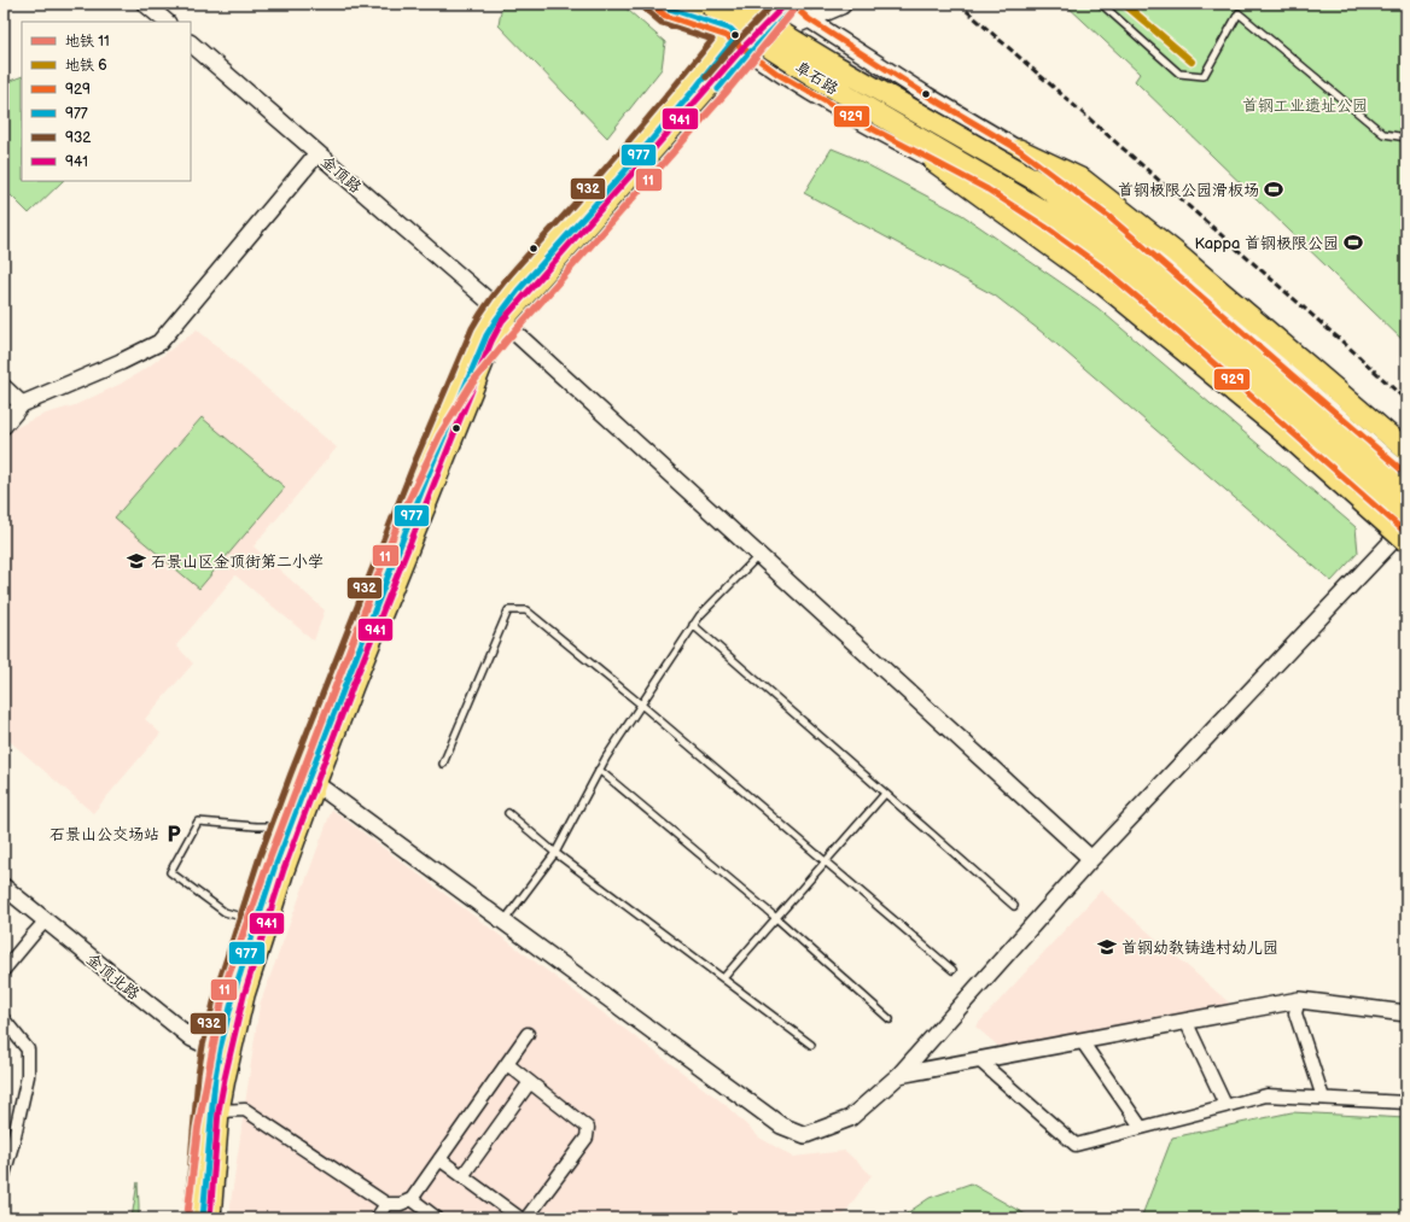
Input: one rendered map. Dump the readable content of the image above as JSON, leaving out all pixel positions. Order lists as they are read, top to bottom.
{
  "streets": {
    "highway": ["阜石路"],
    "street": ["金顶路", "金顶北路"]
  },
  "parks": ["首钢工业遗址公园"],
  "places": {
    "sports": ["首钢极限公园滑板场", "Kappa 首钢极限公园"],
    "school or university": ["石景山区金顶街第二小学", "首钢幼教铸造村幼儿园"],
    "parking": ["石景山公交场站"]
  },
  "lines": [
    "metro line 11",
    "metro line 6",
    "transit line 929",
    "transit line 977",
    "transit line 932",
    "transit line 941"
  ],
  "legend": [
    "地铁 11",
    "地铁 6",
    "929",
    "977",
    "932",
    "941"
  ]
}
